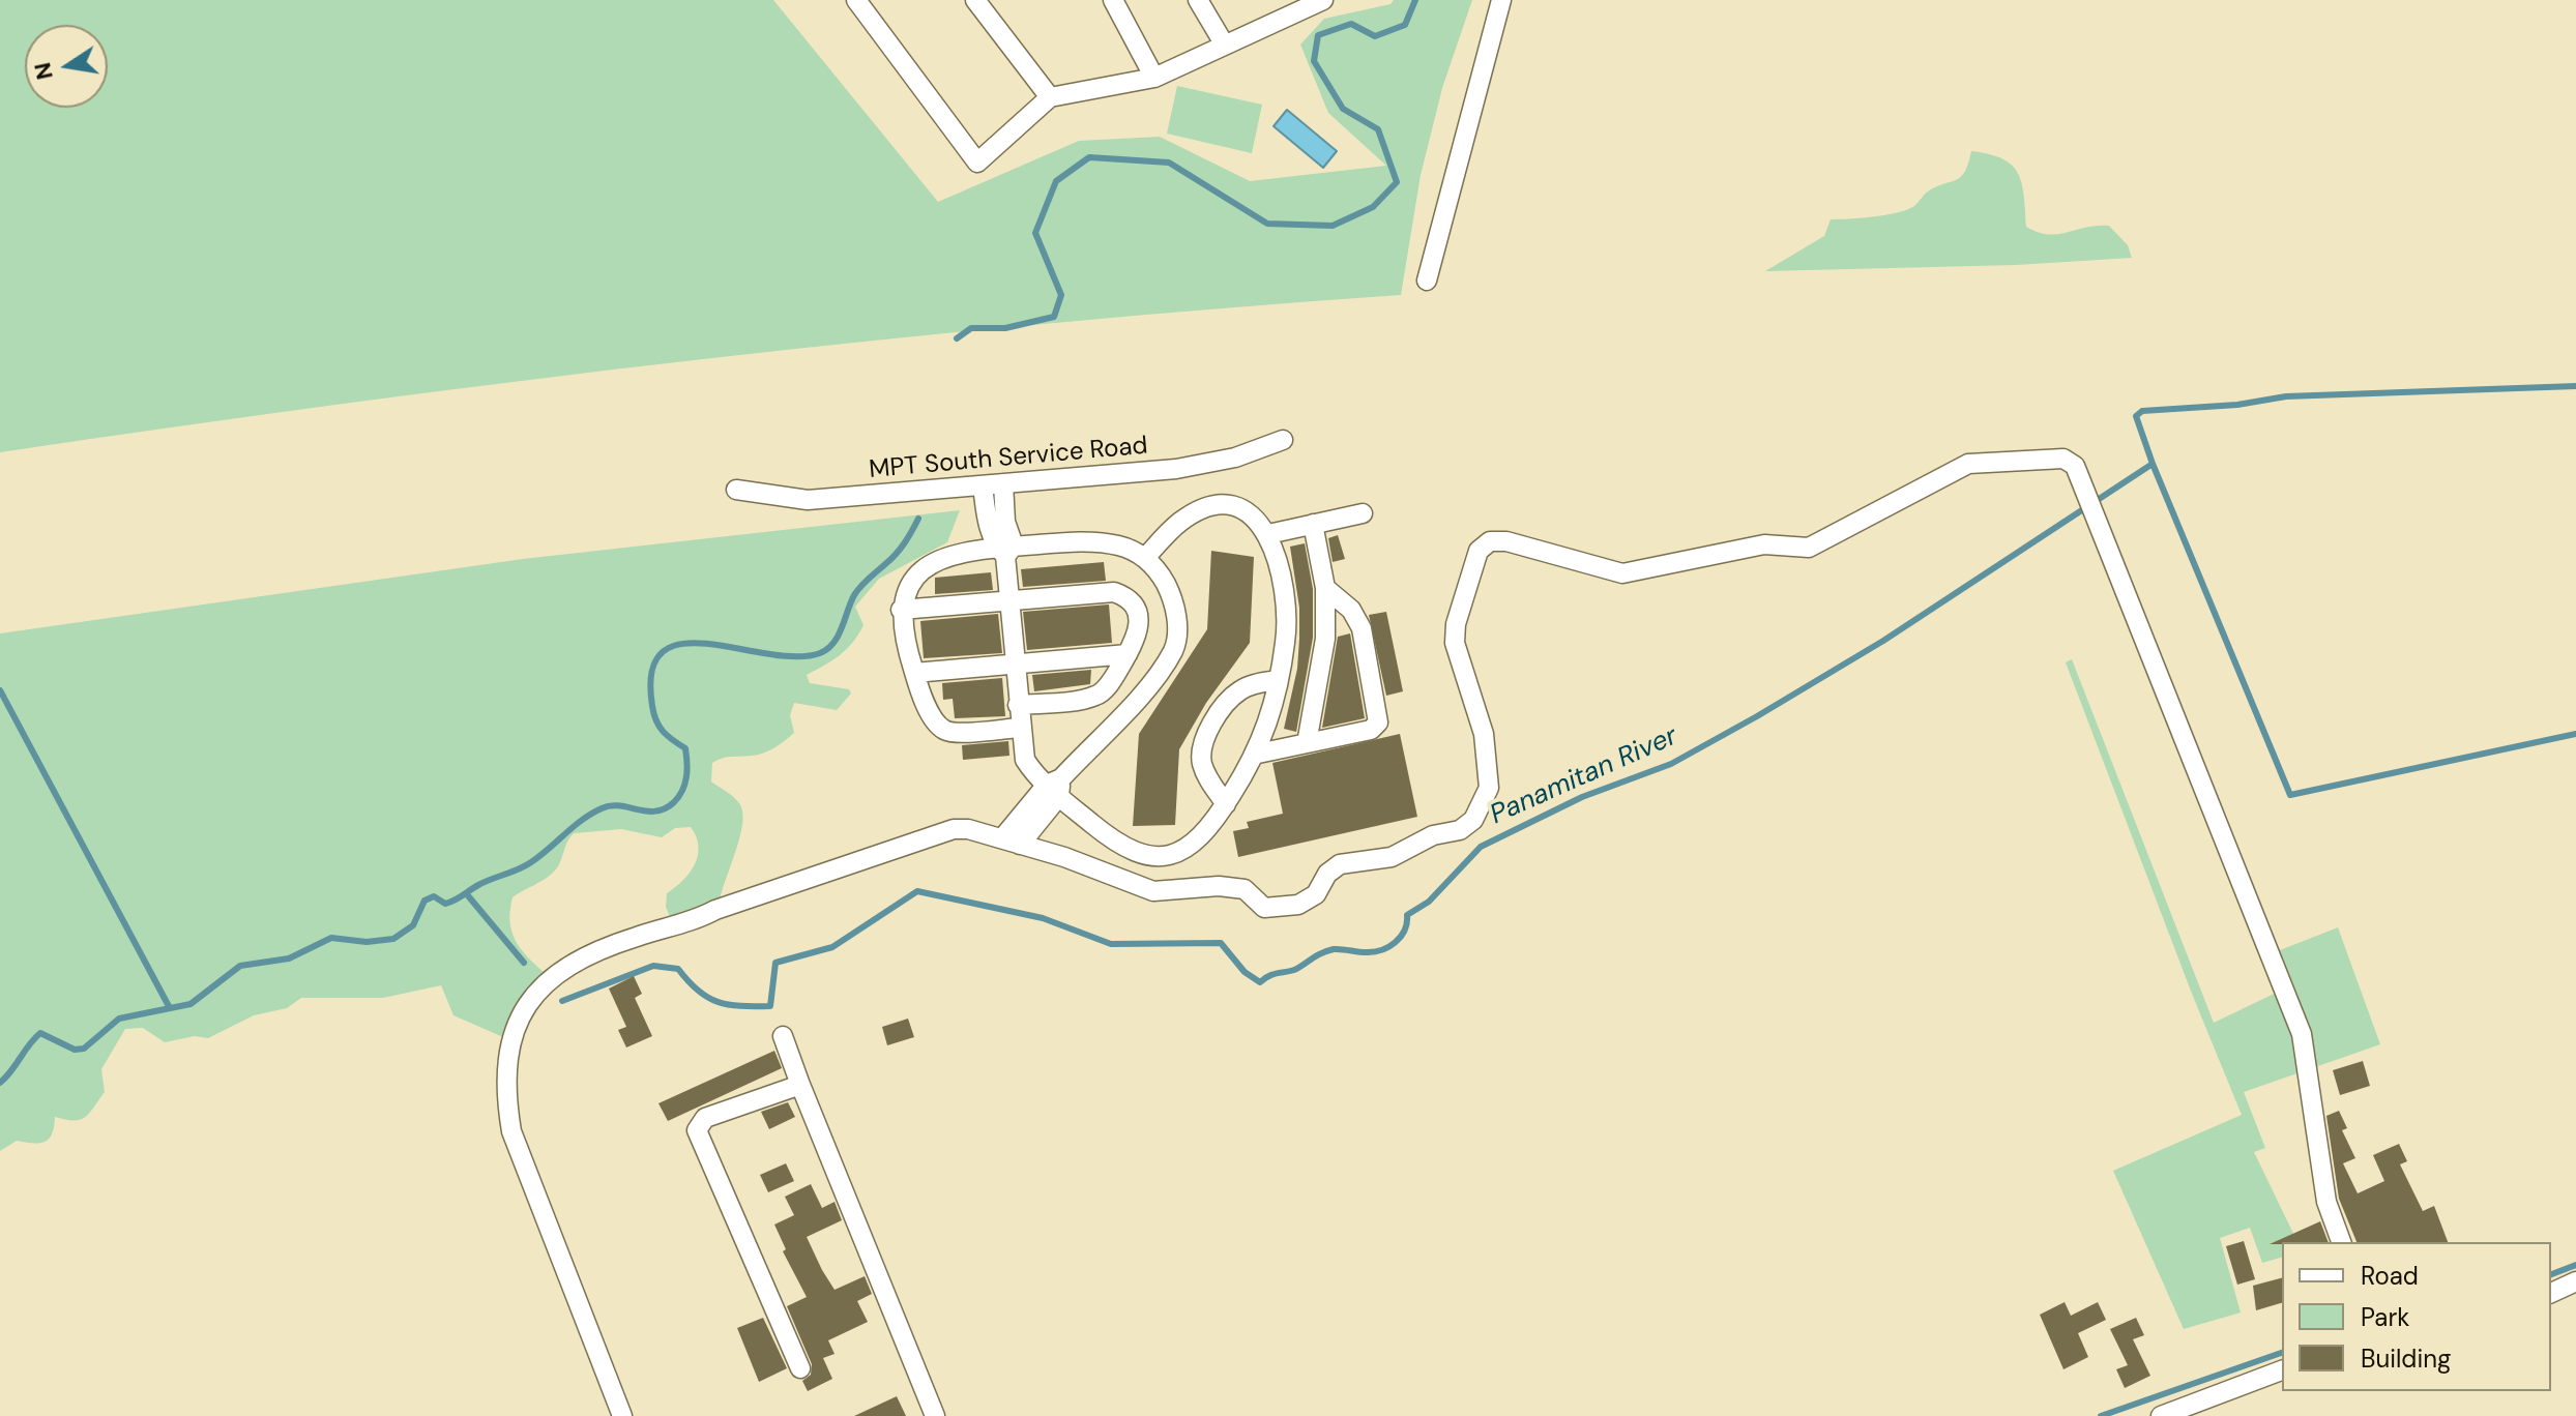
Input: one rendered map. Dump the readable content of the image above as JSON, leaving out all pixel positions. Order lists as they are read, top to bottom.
{
  "streets": {
    "street": ["MPT South Service Road"]
  },
  "water": ["Panamitan River"],
  "legend": ["Road", "Park", "Building"],
  "north": "left"
}
